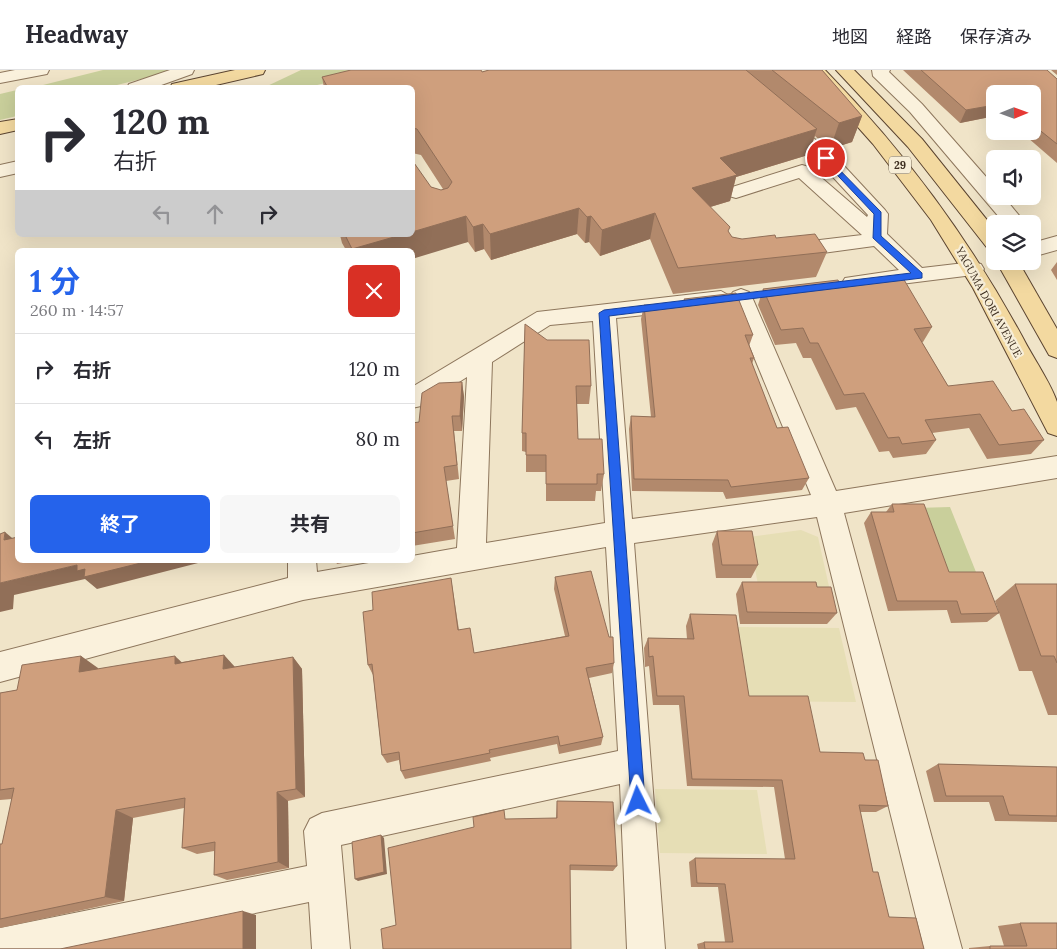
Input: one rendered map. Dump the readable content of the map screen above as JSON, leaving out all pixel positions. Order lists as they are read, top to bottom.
{
  "streets": {
    "main road": ["29", "YAGUMA DORI AVENUE"]
  },
  "north": "right",
  "page": {
    "header": "Headway",
    "nav": ["地図", "経路", "保存済み"],
    "turn": ["120 m", "右折"],
    "heading": ["1 分", "260 m · 14:57"],
    "list": [
      {
        "name": "右折",
        "value": "120 m"
      },
      {
        "name": "左折",
        "value": "80 m"
      }
    ],
    "buttons": ["終了", "共有"]
  }
}
